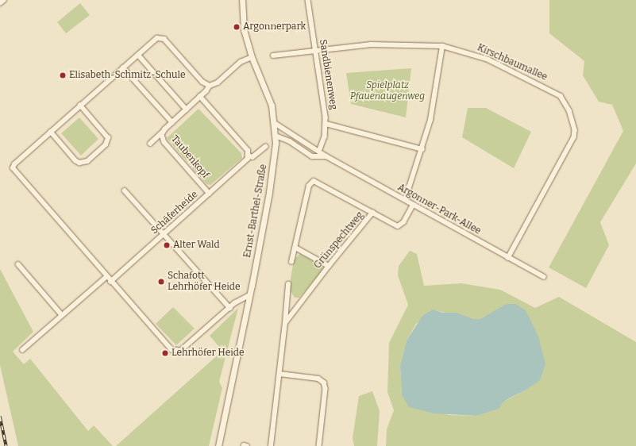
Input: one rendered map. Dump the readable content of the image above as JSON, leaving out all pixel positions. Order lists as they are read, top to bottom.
{
  "streets": {
    "street": [
      "Kirschbaumallee",
      "Sandbienenweg",
      "Taubenkopf",
      "Argonner-Park-Allee",
      "Ernst-Barthel-Straße",
      "Schäferheide",
      "Grünspechtweg"
    ]
  },
  "crossings": [
    ["Kirschbaumallee", "Sandbienenweg"],
    ["Kirschbaumallee", "Argonner-Park-Allee"],
    ["Sandbienenweg", "Argonner-Park-Allee"],
    ["Taubenkopf", "Ernst-Barthel-Straße"],
    ["Taubenkopf", "Schäferheide"],
    ["Argonner-Park-Allee", "Ernst-Barthel-Straße"],
    ["Argonner-Park-Allee", "Grünspechtweg"]
  ],
  "parks": ["Spielplatz Pfauenaugenweg"],
  "places": [
    "Argonnerpark",
    "Elisabeth-Schmitz-Schule",
    "Alter Wald",
    "Schafott Lehrhöfer Heide",
    "Lehrhöfer Heide"
  ]
}
